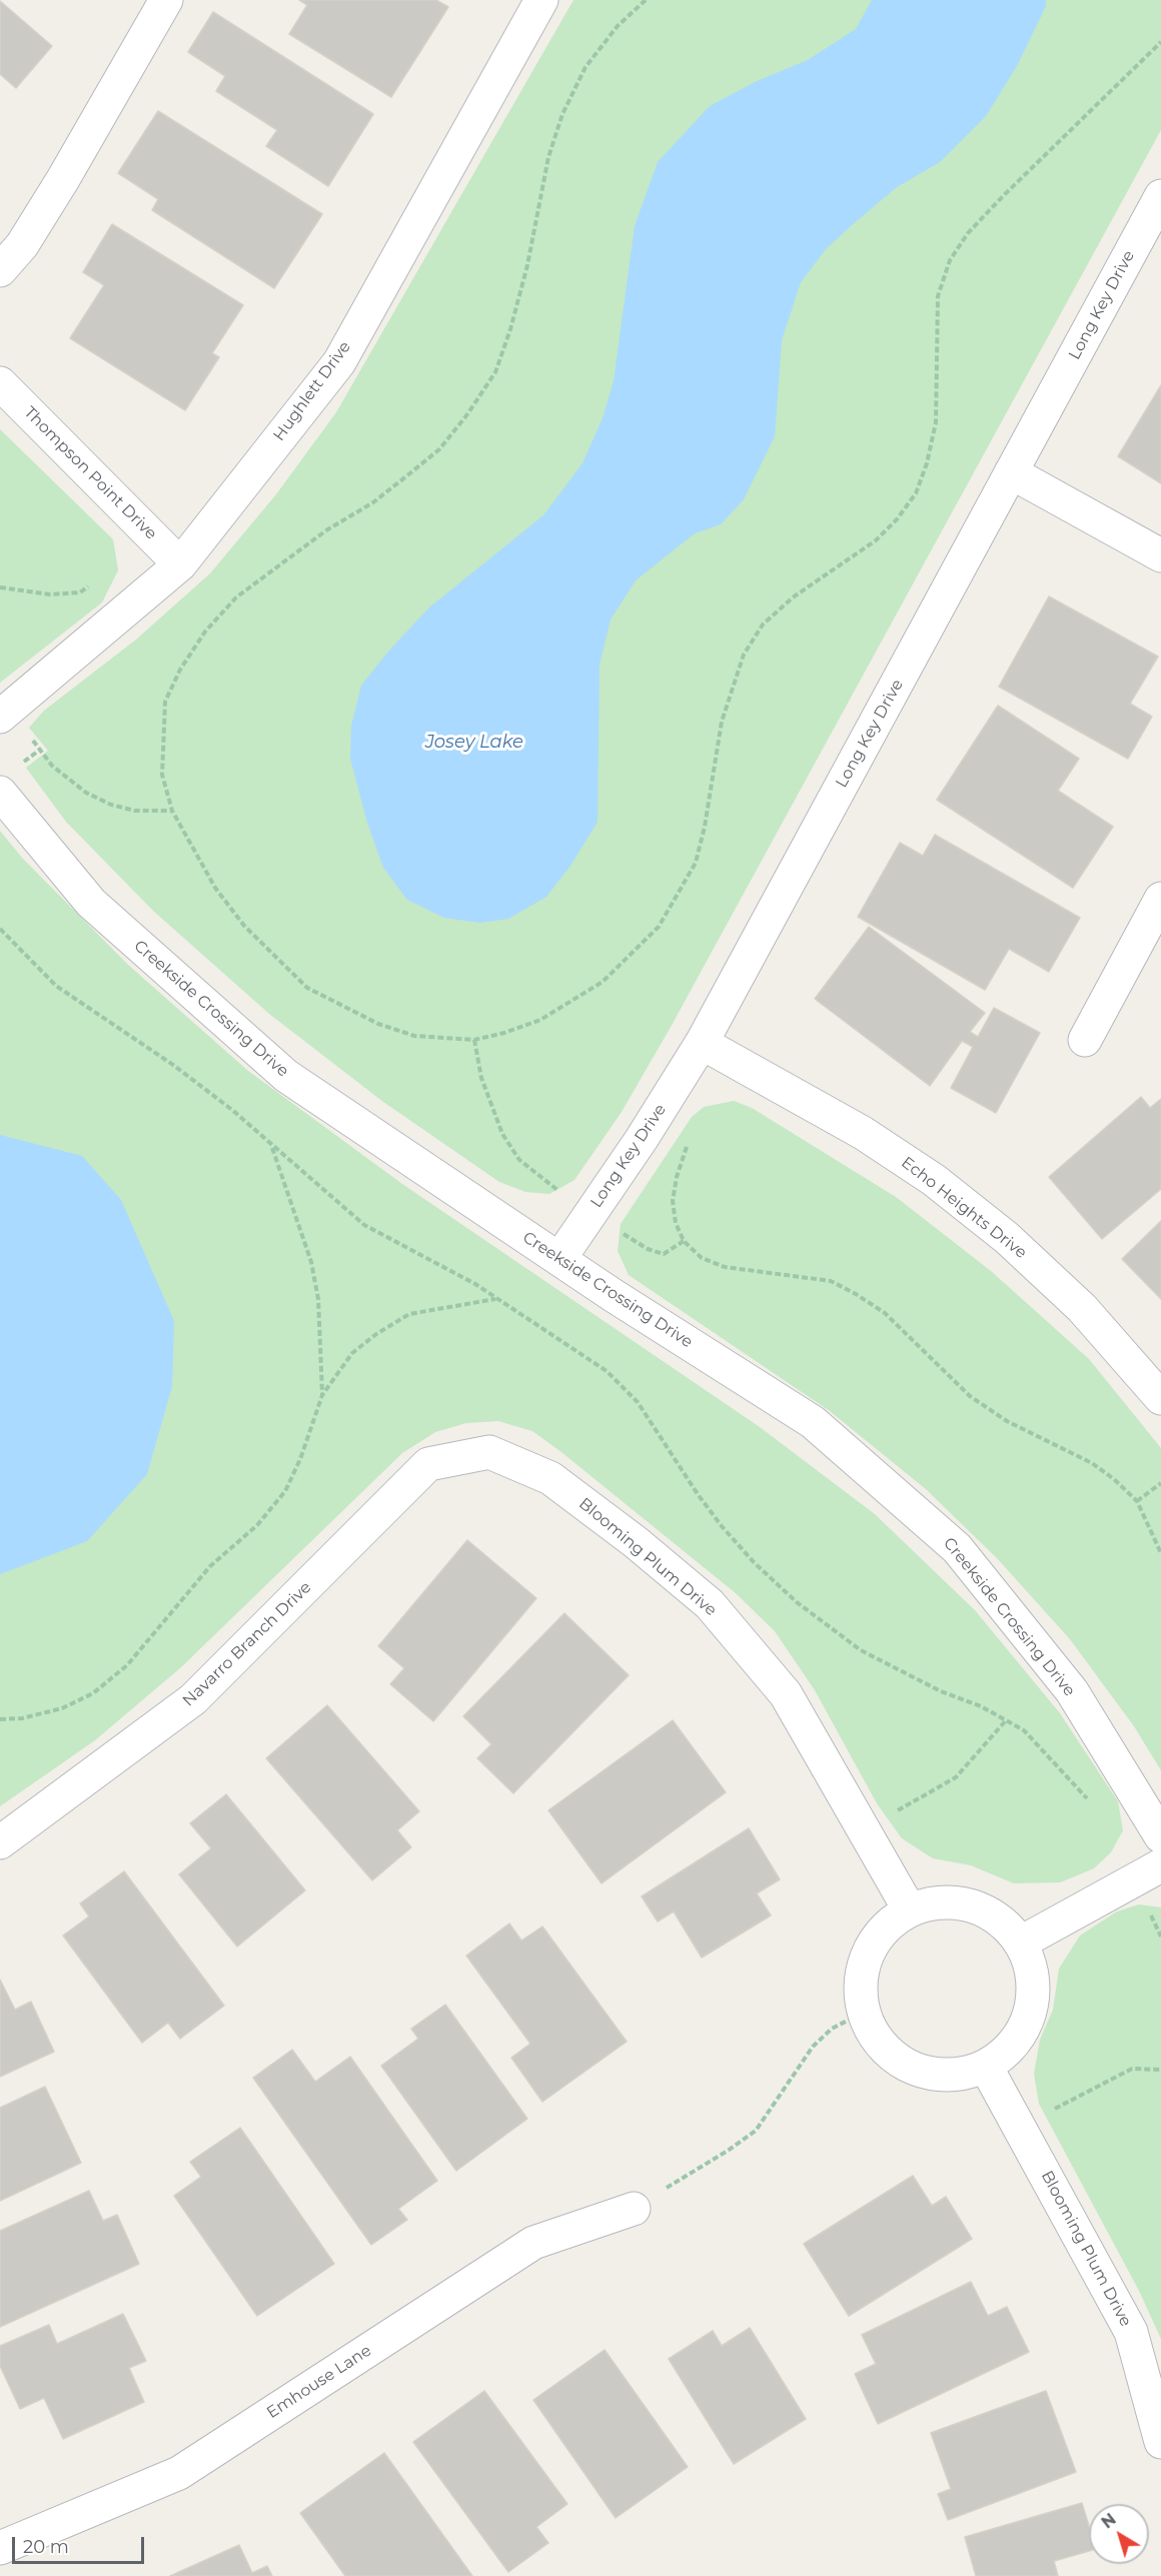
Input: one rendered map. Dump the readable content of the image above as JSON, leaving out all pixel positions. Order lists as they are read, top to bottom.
{
  "streets": {
    "street": [
      "Long Key Drive",
      "Hughlett Drive",
      "Thompson Point Drive",
      "Creekside Crossing Drive",
      "Echo Heights Drive",
      "Blooming Plum Drive",
      "Navarro Branch Drive",
      "Emhouse Lane"
    ]
  },
  "crossings": [
    ["Long Key Drive", "Creekside Crossing Drive"],
    ["Long Key Drive", "Echo Heights Drive"],
    ["Hughlett Drive", "Thompson Point Drive"],
    ["Blooming Plum Drive", "Navarro Branch Drive"]
  ],
  "water": ["Josey Lake"],
  "scale_bar": "20 m",
  "north": "top left"
}
